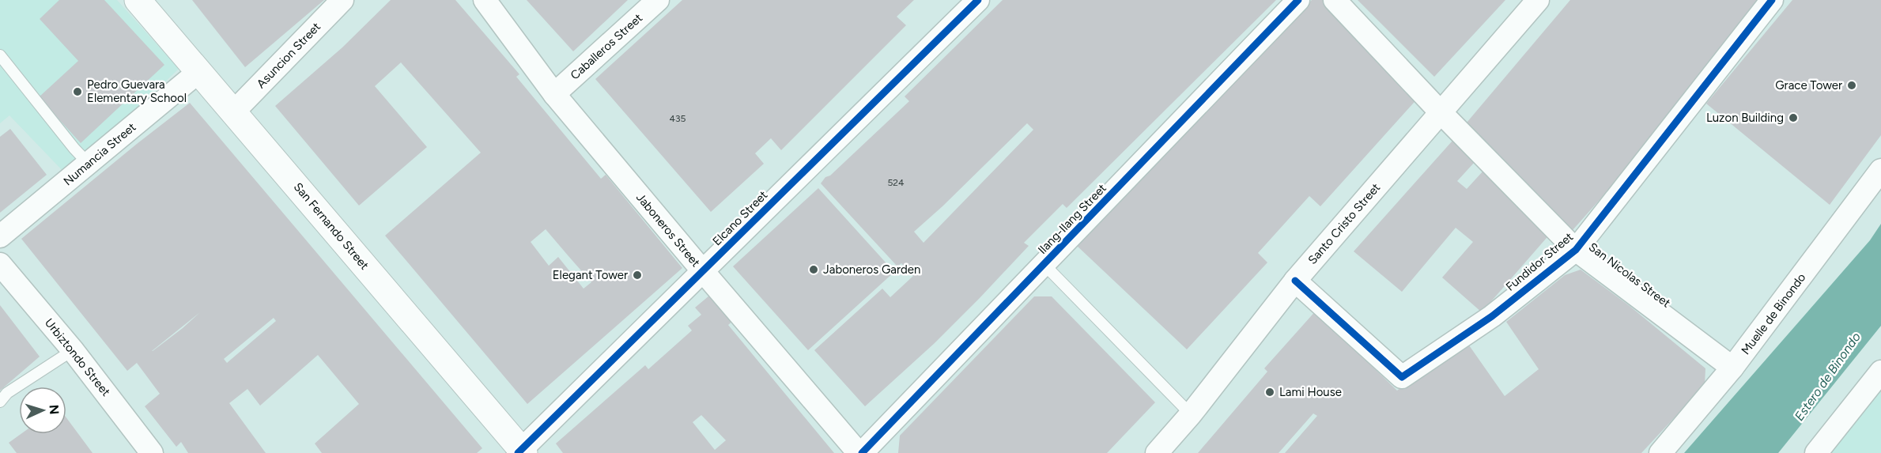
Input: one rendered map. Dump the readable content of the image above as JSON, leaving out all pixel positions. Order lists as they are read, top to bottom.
{
  "streets": {
    "street": [
      "Caballeros Street",
      "Asuncion Street",
      "Numancia Street",
      "Elcano Street",
      "Ilang-Ilang Street",
      "Santo Cristo Street",
      "San Fernando Street",
      "Jaboneros Street",
      "Fundidor Street",
      "San Nicolas Street",
      "Muelle de Binondo",
      "Urbiztondo Street"
    ]
  },
  "crossings": [
    ["Caballeros Street", "Jaboneros Street"],
    ["Asuncion Street", "San Fernando Street"],
    ["Numancia Street", "San Fernando Street"],
    ["Elcano Street", "San Fernando Street"],
    ["Elcano Street", "Jaboneros Street"],
    ["Ilang-Ilang Street", "Jaboneros Street"],
    ["Santo Cristo Street", "Fundidor Street"],
    ["Santo Cristo Street", "San Nicolas Street"],
    ["Fundidor Street", "San Nicolas Street"],
    ["San Nicolas Street", "Muelle de Binondo"]
  ],
  "water": ["Estero de Binondo"],
  "places": [
    "Grace Tower",
    "Pedro Guevara Elementary School",
    "Luzon Building",
    "Jaboneros Garden",
    "Elegant Tower",
    "Lami House"
  ],
  "house_numbers": ["435", "524"],
  "north": "right"
}
